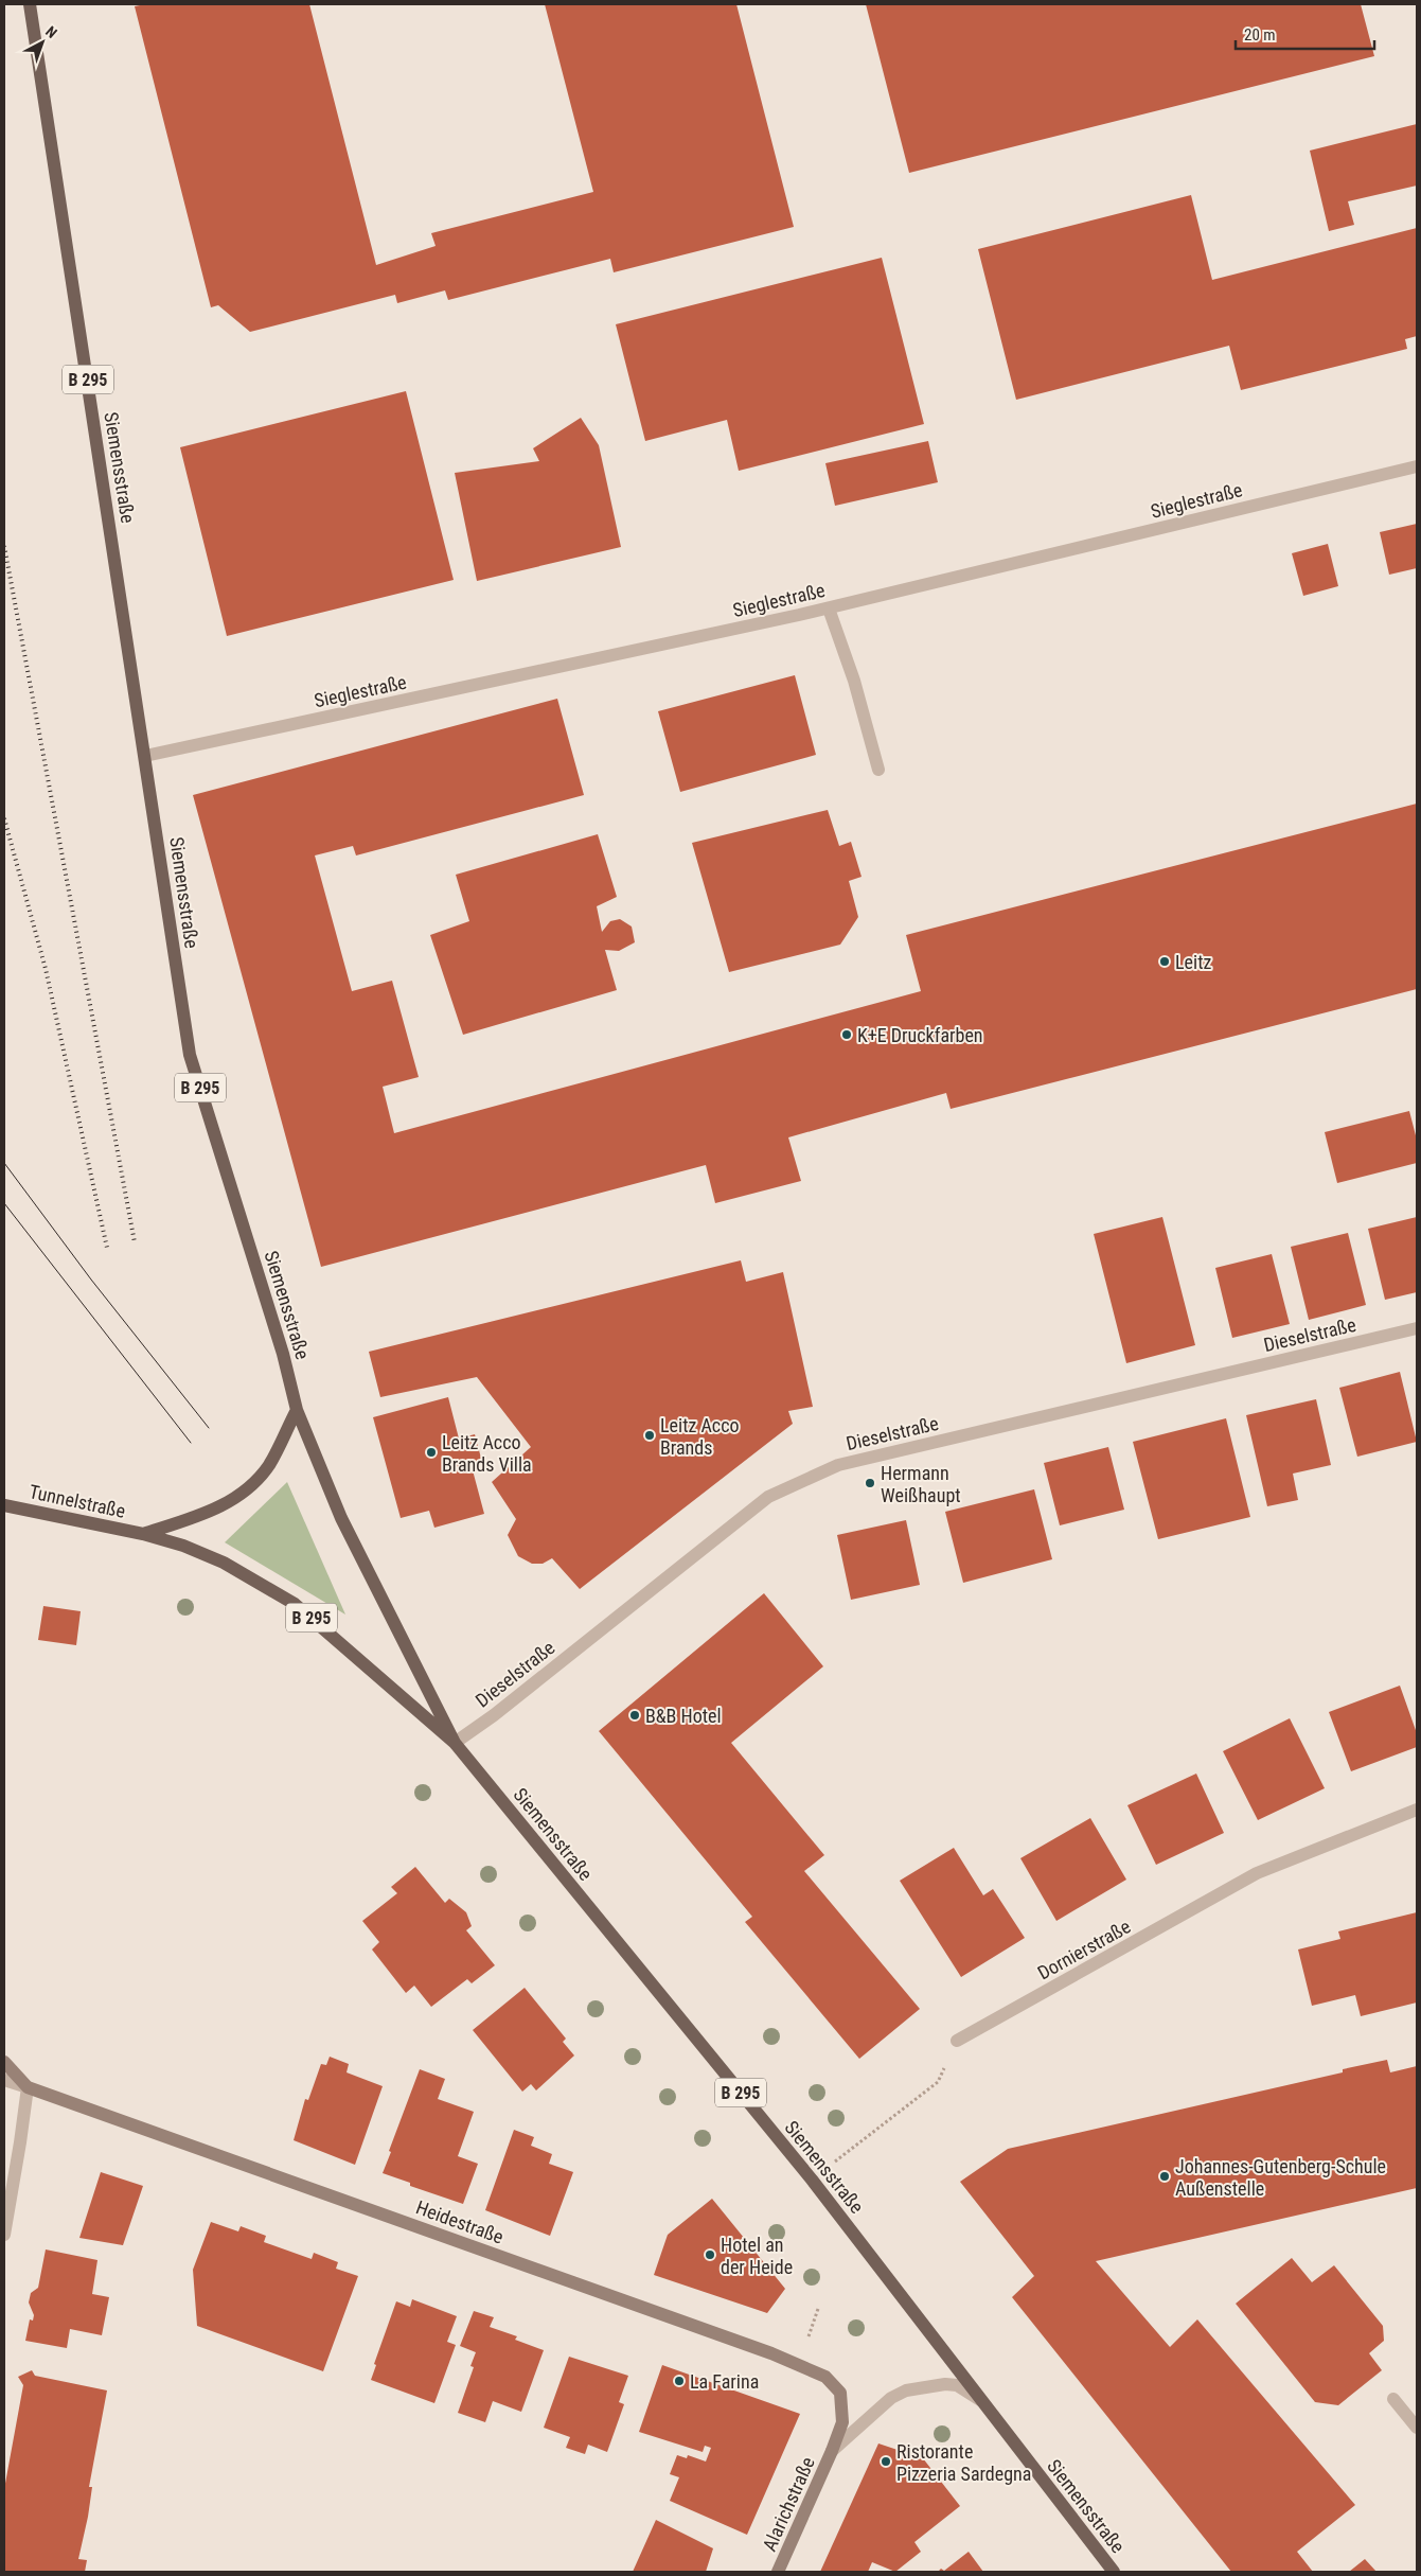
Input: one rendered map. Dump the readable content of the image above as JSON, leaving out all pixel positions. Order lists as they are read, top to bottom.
{
  "streets": {
    "main road": ["B 295", "Siemensstraße", "Tunnelstraße"],
    "street": [
      "Sieglestraße",
      "Dieselstraße",
      "Dornierstraße",
      "Heidestraße",
      "Alarichstraße"
    ]
  },
  "crossings": [
    ["Siemensstraße", "Sieglestraße"],
    ["Siemensstraße", "Dieselstraße"],
    ["Siemensstraße", "Tunnelstraße"],
    ["Heidestraße", "Alarichstraße"]
  ],
  "places": [
    "Leitz",
    "K+E Druckfarben",
    "Leitz Acco Brands",
    "Leitz Acco Brands Villa",
    "Hermann Weißhaupt",
    "B&B Hotel",
    "Johannes-Gutenberg-Schule Außenstelle",
    "Hotel an der Heide",
    "La Farina",
    "Ristorante Pizzeria Sardegna"
  ],
  "scale_bar": "20 m",
  "north": "top right"
}
